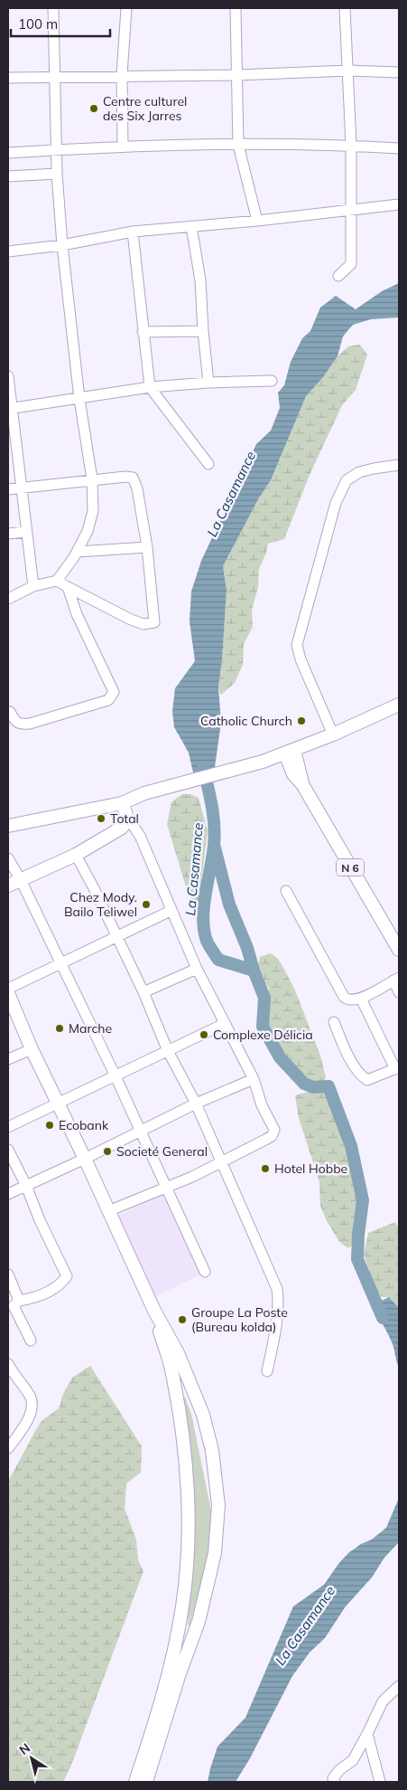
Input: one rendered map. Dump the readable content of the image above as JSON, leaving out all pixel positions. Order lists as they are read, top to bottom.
{
  "streets": {
    "main road": ["N 6"]
  },
  "water": ["La Casamance"],
  "places": [
    "Centre culturel des Six Jarres",
    "Catholic Church",
    "Total",
    "Chez Mody. Bailo Teliwel",
    "Marche",
    "Complexe Délicia",
    "Ecobank",
    "Societé General",
    "Hotel Hobbe",
    "Groupe La Poste (Bureau kolda)"
  ],
  "scale_bar": "100 m",
  "north": "top left"
}
